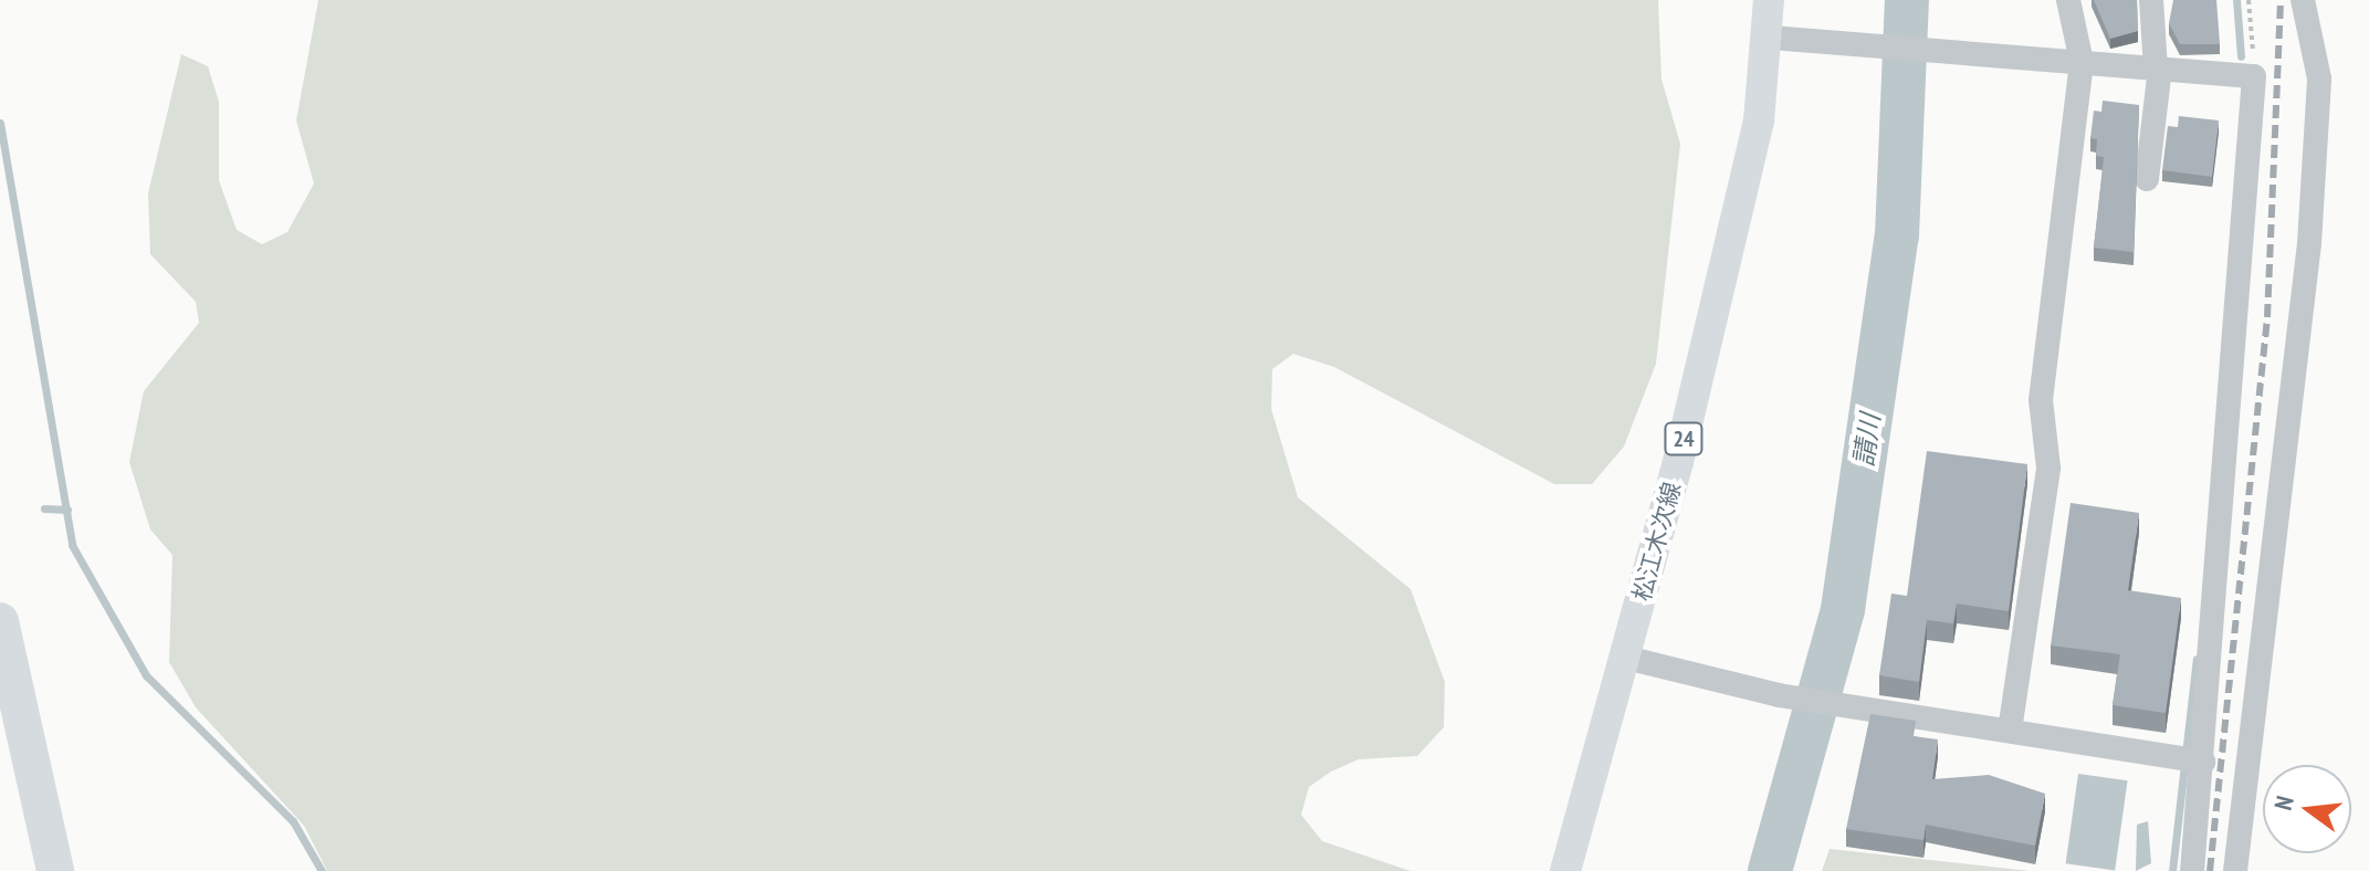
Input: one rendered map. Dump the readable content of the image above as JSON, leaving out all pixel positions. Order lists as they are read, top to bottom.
{
  "streets": {
    "main road": ["24", "松江木次線"]
  },
  "water": ["請川"],
  "north": "left"
}
